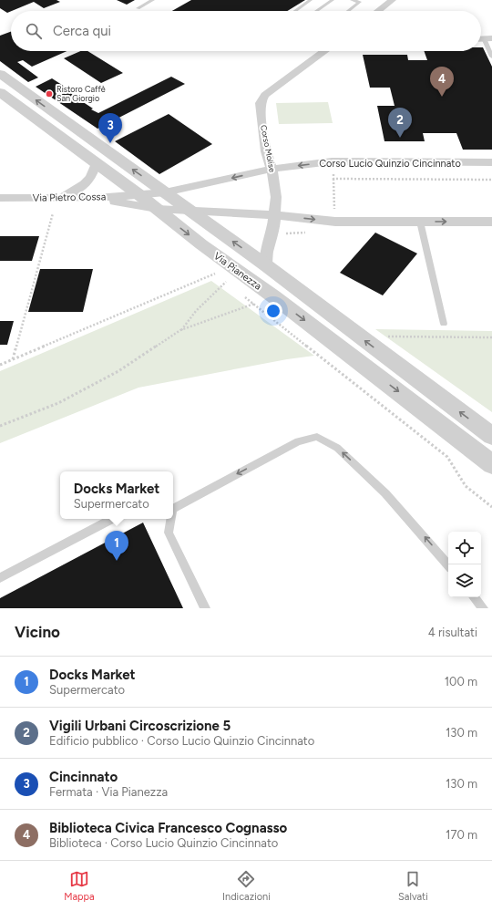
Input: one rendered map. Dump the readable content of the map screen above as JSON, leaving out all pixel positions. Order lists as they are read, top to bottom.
{
  "streets": {
    "street": [
      "Corso Molise",
      "Corso Lucio Quinzio Cincinnato",
      "Via Pietro Cossa",
      "Via Pianezza"
    ]
  },
  "crossings": [
    ["Corso Molise", "Corso Lucio Quinzio Cincinnato"],
    ["Corso Molise", "Via Pianezza"],
    ["Corso Lucio Quinzio Cincinnato", "Via Pietro Cossa"],
    ["Corso Lucio Quinzio Cincinnato", "Via Pianezza"],
    ["Via Pietro Cossa", "Via Pianezza"]
  ],
  "places": ["Ristoro Caffè San Giorgio"],
  "page": {
    "search": "Cerca qui",
    "pins": [
      "4",
      "2",
      "3",
      "1"
    ],
    "popup": ["Docks Market", "Supermercato"],
    "heading": ["Vicino", "4 risultati"],
    "list": [
      {
        "mark": "1",
        "name": "Docks Market",
        "note": "Supermercato",
        "value": "100 m"
      },
      {
        "mark": "2",
        "name": "Vigili Urbani Circoscrizione 5",
        "note": "Edificio pubblico · Corso Lucio Quinzio Cincinnato",
        "value": "130 m"
      },
      {
        "mark": "3",
        "name": "Cincinnato",
        "note": "Fermata · Via Pianezza",
        "value": "130 m"
      },
      {
        "mark": "4",
        "name": "Biblioteca Civica Francesco Cognasso",
        "note": "Biblioteca · Corso Lucio Quinzio Cincinnato",
        "value": "170 m"
      }
    ],
    "nav": ["Mappa", "Indicazioni", "Salvati"]
  }
}
